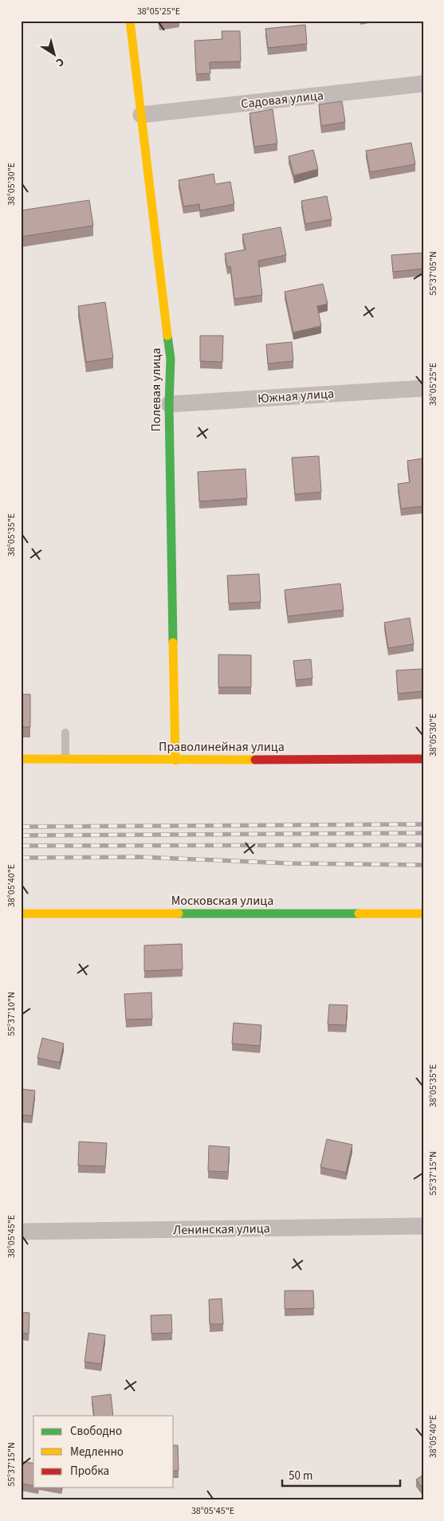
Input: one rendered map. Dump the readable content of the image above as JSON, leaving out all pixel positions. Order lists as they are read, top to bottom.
{
  "streets": {
    "main road": ["Полевая улица", "Праволинейная улица", "Московская улица"],
    "street": ["Садовая улица", "Южная улица", "Ленинская улица"]
  },
  "crossings": [
    ["Садовая улица", "Полевая улица"],
    ["Полевая улица", "Южная улица"],
    ["Полевая улица", "Праволинейная улица"]
  ],
  "legend": ["Свободно", "Медленно", "Пробка"],
  "scale_bar": "50 m",
  "north": "bottom right",
  "coordinates": [
    "38°05'25\"E",
    "38°05'30\"E",
    "55°37'05\"N",
    "38°05'35\"E",
    "38°05'40\"E",
    "55°37'10\"N",
    "55°37'15\"N",
    "38°05'45\"E"
  ]
}
